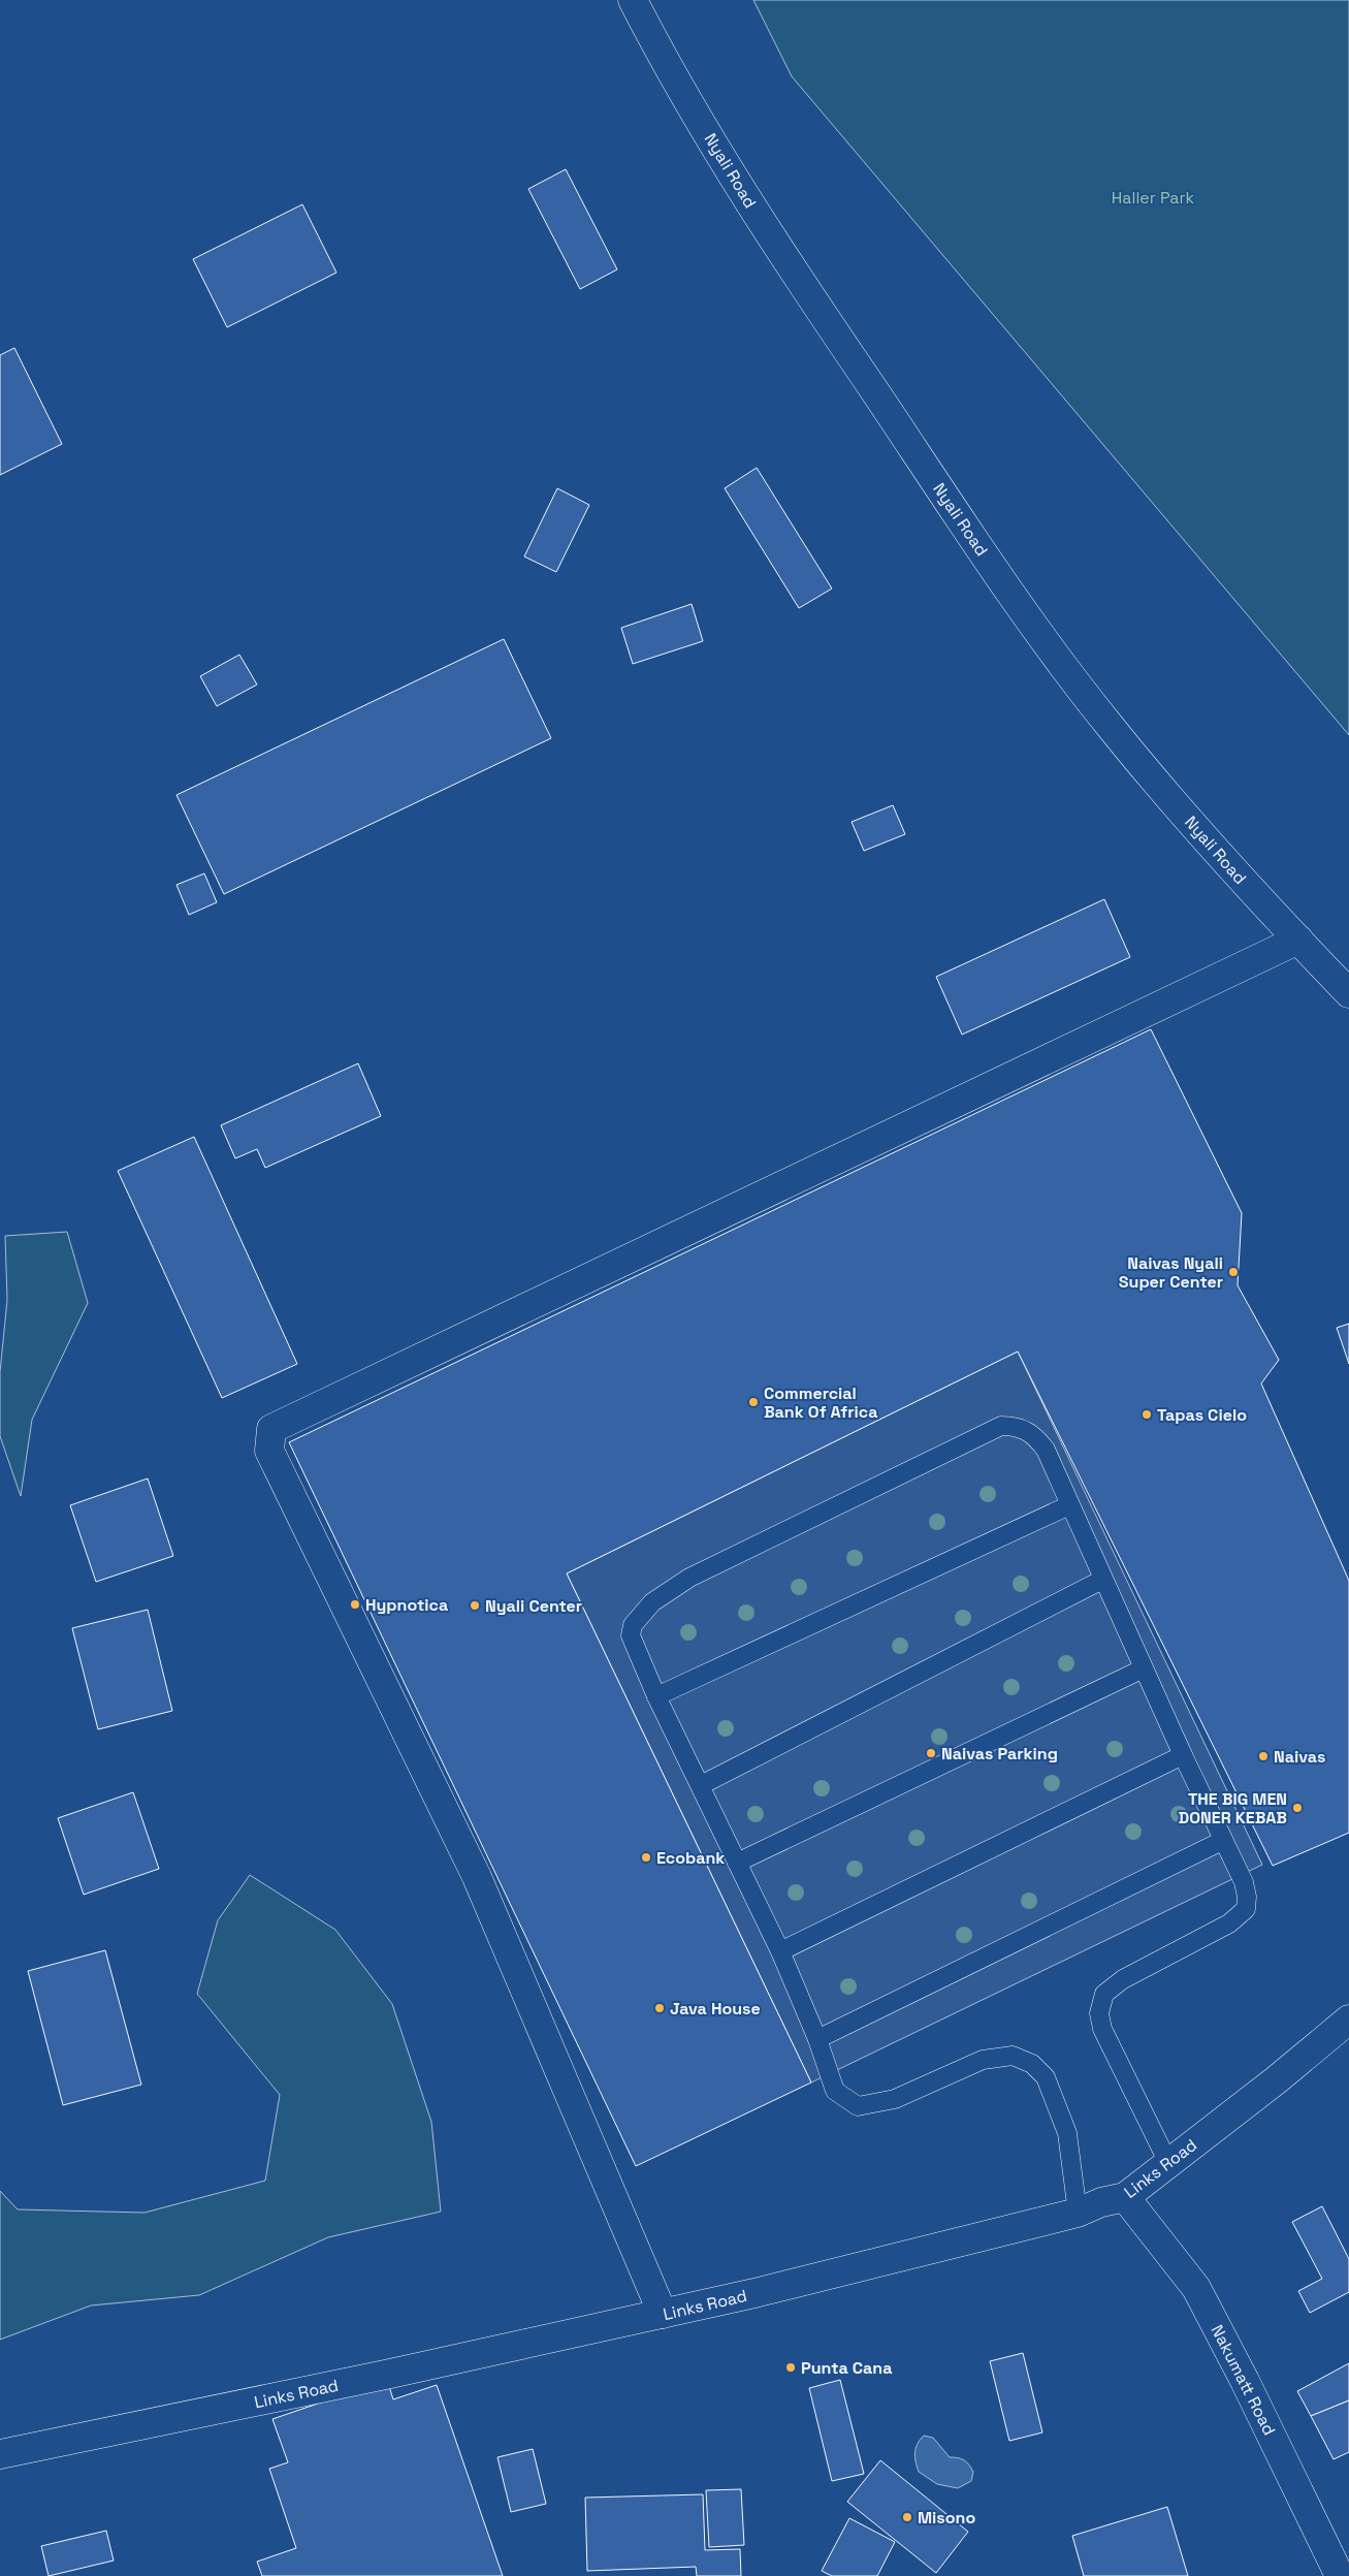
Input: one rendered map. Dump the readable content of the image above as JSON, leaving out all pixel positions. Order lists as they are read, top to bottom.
{
  "streets": {
    "main road": ["Nyali Road", "Links Road", "Nakumatt Road"]
  },
  "crossings": [
    ["Links Road", "Nakumatt Road"]
  ],
  "parks": ["Haller Park"],
  "places": [
    "Naivas Nyali Super Center",
    "Commercial Bank Of Africa",
    "Tapas Cielo",
    "Hypnotica",
    "Nyali Center",
    "Naivas Parking",
    "Naivas",
    "THE BIG MEN DONER KEBAB",
    "Ecobank",
    "Java House",
    "Punta Cana",
    "Misono"
  ]
}
